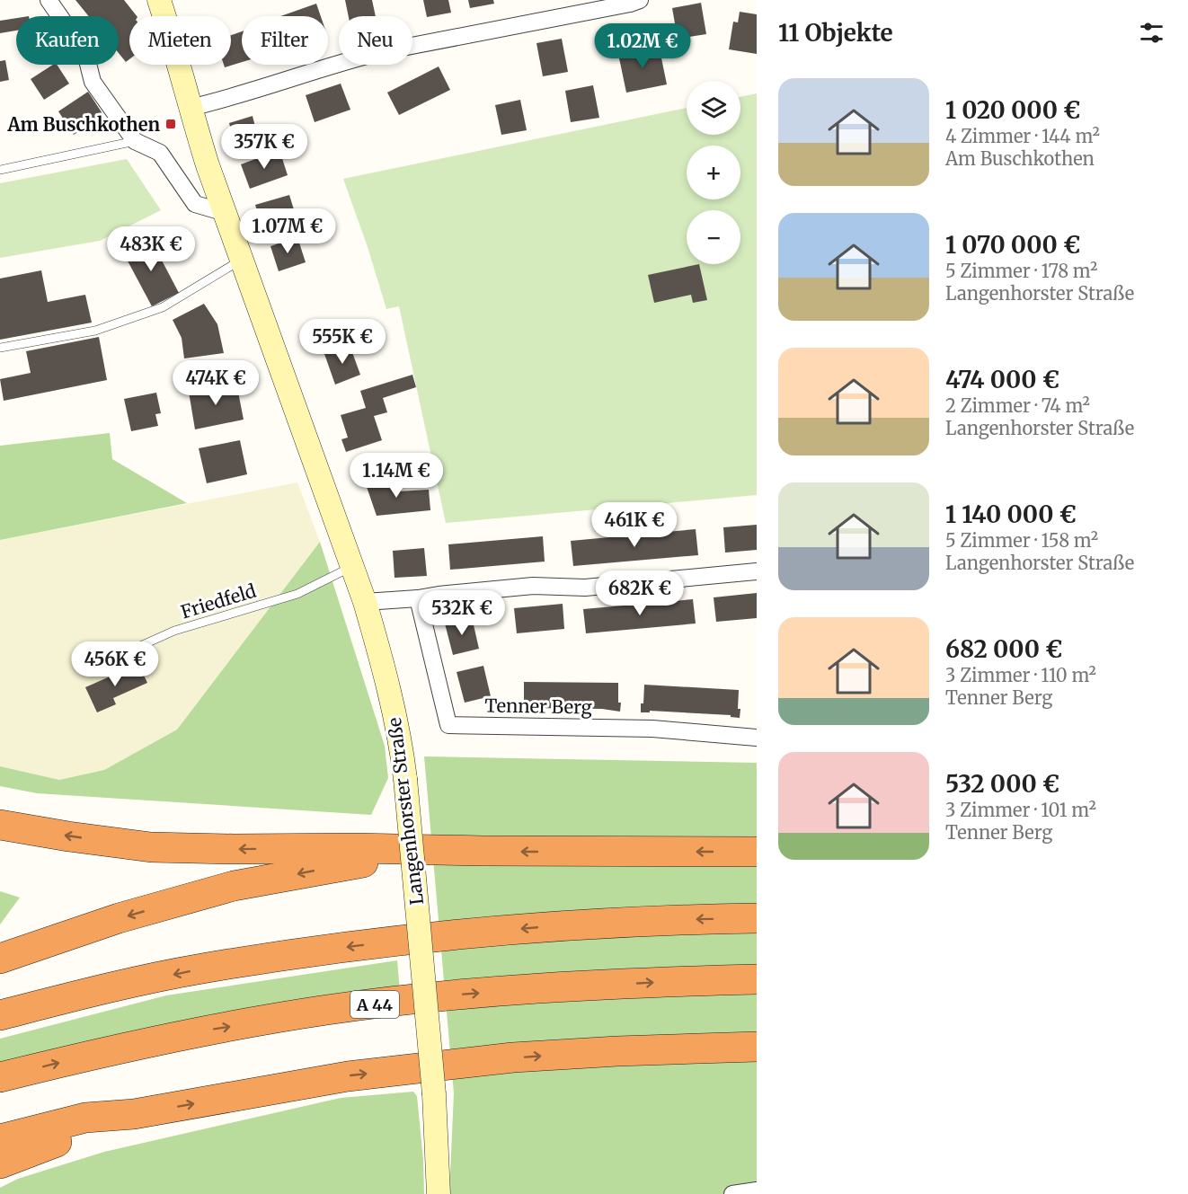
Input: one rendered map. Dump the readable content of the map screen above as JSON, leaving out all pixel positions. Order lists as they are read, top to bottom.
{
  "streets": {
    "highway": ["A 44"],
    "street": ["Tenner Berg", "Langenhorster Straße"],
    "lane": ["Friedfeld"]
  },
  "crossings": [
    ["Friedfeld", "Langenhorster Straße"]
  ],
  "places": {
    "transit": ["Am Buschkothen"]
  },
  "page": {
    "heading": "11 Objekte",
    "chip": [
      "Kaufen",
      "Mieten",
      "Filter",
      "Neu"
    ],
    "price": [
      "1.02M €",
      "357K €",
      "1.07M €",
      "483K €",
      "555K €",
      "474K €",
      "1.14M €",
      "461K €",
      "682K €",
      "532K €",
      "456K €"
    ],
    "list": [
      {
        "name": "1 020 000 €",
        "note": "4 Zimmer · 144 m² · Am Buschkothen"
      },
      {
        "name": "1 070 000 €",
        "note": "5 Zimmer · 178 m² · Langenhorster Straße"
      },
      {
        "name": "474 000 €",
        "note": "2 Zimmer · 74 m² · Langenhorster Straße"
      },
      {
        "name": "1 140 000 €",
        "note": "5 Zimmer · 158 m² · Langenhorster Straße"
      },
      {
        "name": "682 000 €",
        "note": "3 Zimmer · 110 m² · Tenner Berg"
      },
      {
        "name": "532 000 €",
        "note": "3 Zimmer · 101 m² · Tenner Berg"
      }
    ],
    "map_buttons": ["+", "−"]
  }
}
